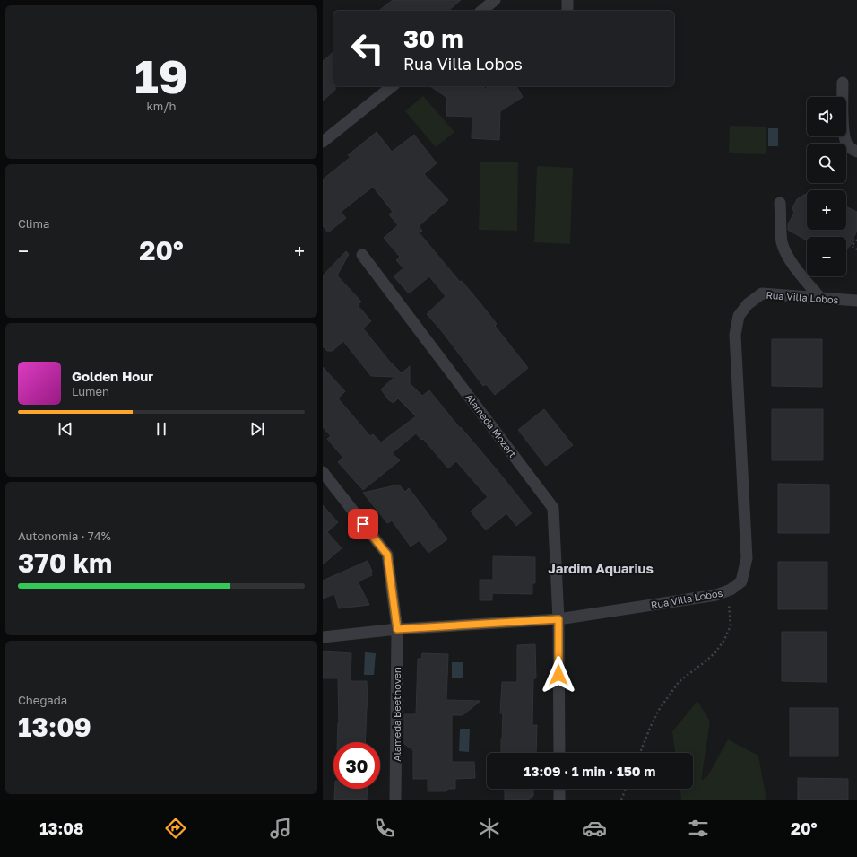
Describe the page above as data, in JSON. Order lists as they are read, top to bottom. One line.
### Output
{"streets":{"street":["Rua Villa Lobos","Alameda Mozart","Alameda Beethoven"]},"crossings":[["Rua Villa Lobos","Alameda Mozart"],["Rua Villa Lobos","Alameda Beethoven"]],"districts":["Jardim Aquarius"],"page":{"tile":[["19","km/h"],"Clima",["Autonomia · 74%","370 km"],["Chegada","13:09"]],"turn":["30 m","Rua Villa Lobos"],"map_buttons":["+","−"],"heat":["−","20°","+"],"song":["Golden Hour","Lumen"],"limit":"30","trip":"13:09 · 1 min · 150 m","tabs":["13:08","20°"]}}
